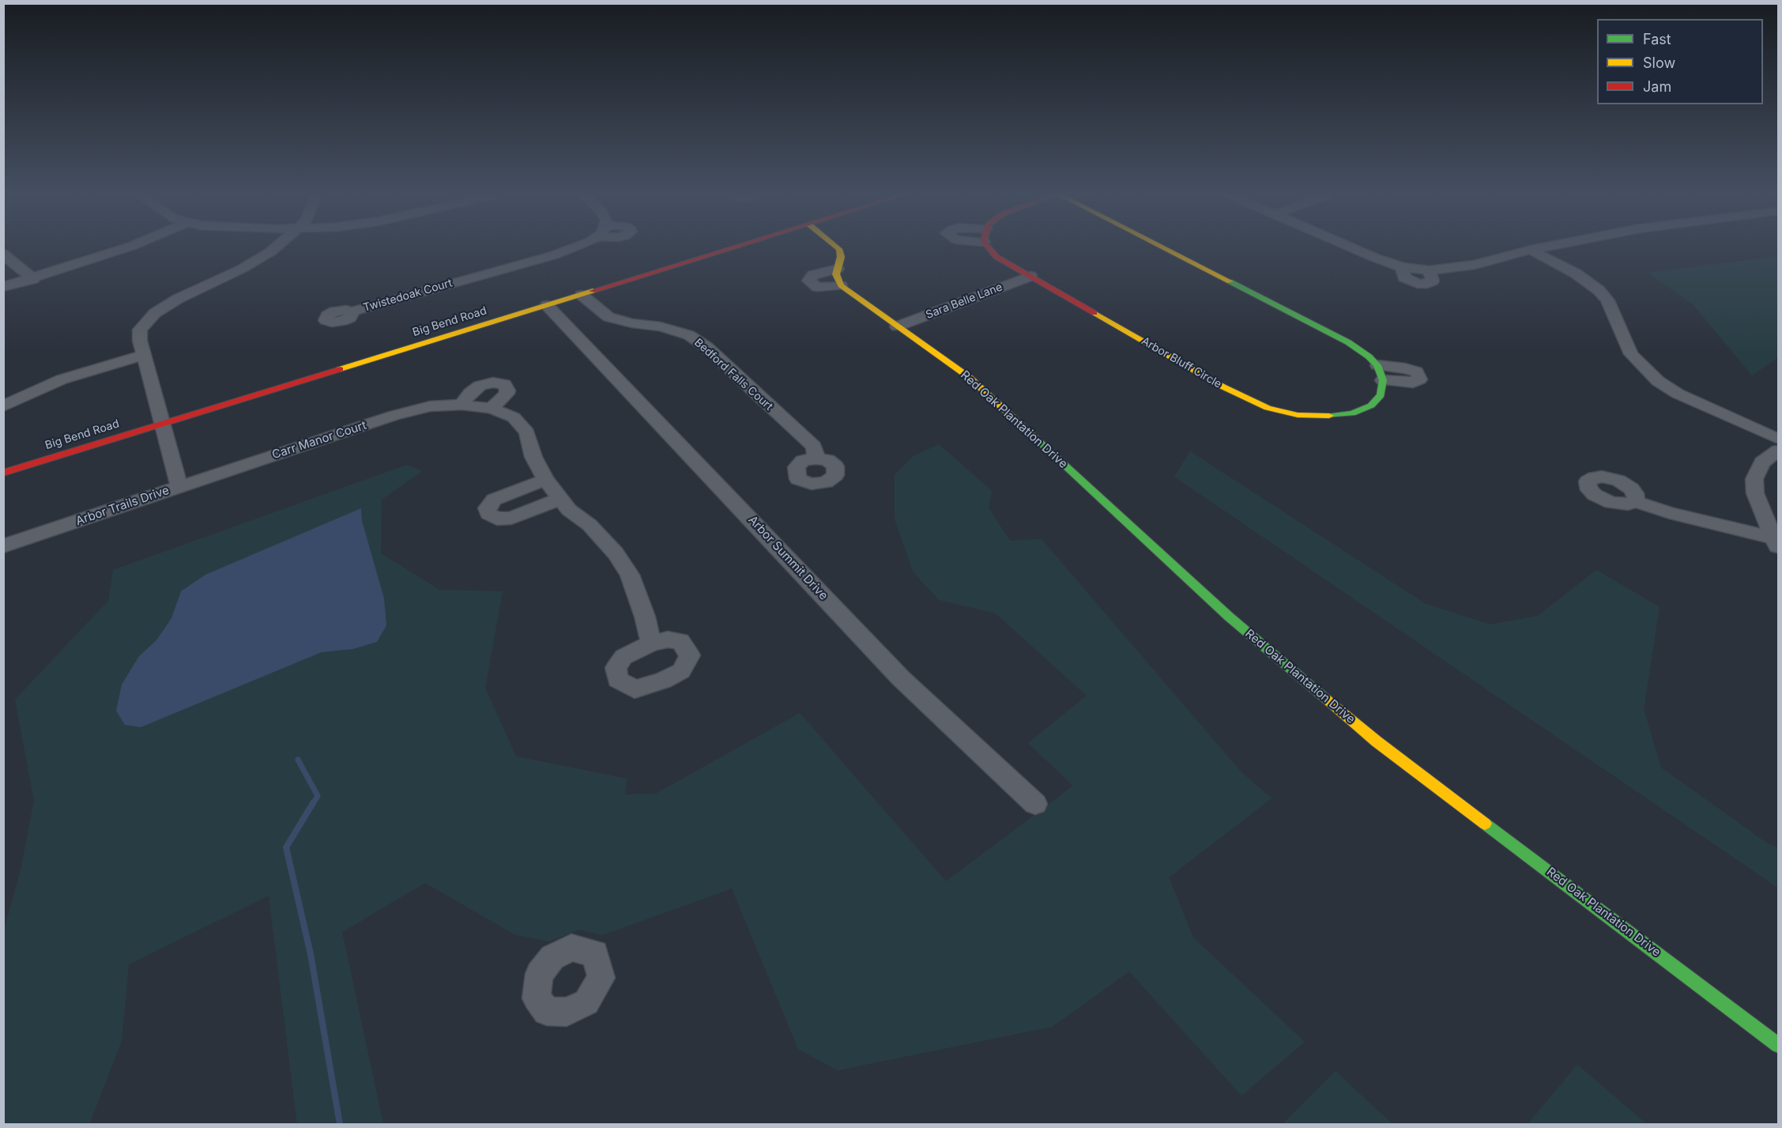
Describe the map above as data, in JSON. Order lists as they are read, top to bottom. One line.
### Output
{"streets":{"street":["Twistedoak Court","Sara Belle Lane","Big Bend Road","Arbor Bluff Circle","Bedford Falls Court","Red Oak Plantation Drive","Carr Manor Court","Arbor Trails Drive","Arbor Summit Drive"]},"crossings":[["Sara Belle Lane","Arbor Bluff Circle"],["Sara Belle Lane","Red Oak Plantation Drive"],["Big Bend Road","Bedford Falls Court"],["Big Bend Road","Arbor Trails Drive"],["Big Bend Road","Arbor Summit Drive"],["Carr Manor Court","Arbor Trails Drive"]],"legend":["Fast","Slow","Jam"]}
